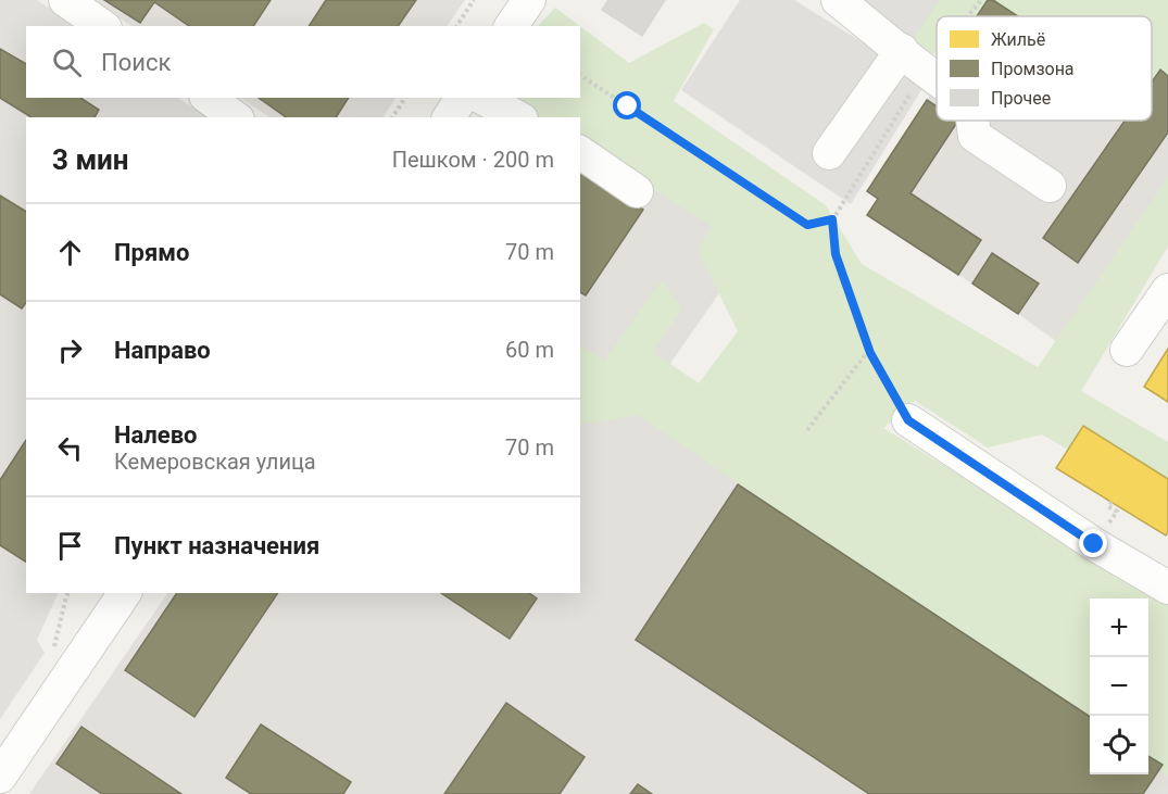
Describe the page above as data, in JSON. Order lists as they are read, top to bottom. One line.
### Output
{"legend":["Жильё","Промзона","Прочее"],"page":{"search":"Поиск","heading":["3 мин","Пешком · 200 m"],"list":[["Прямо","70 m"],["Направо","60 m"],["Налево","Кемеровская улица","70 m"],"Пункт назначения"],"map_buttons":["+","−"]}}
